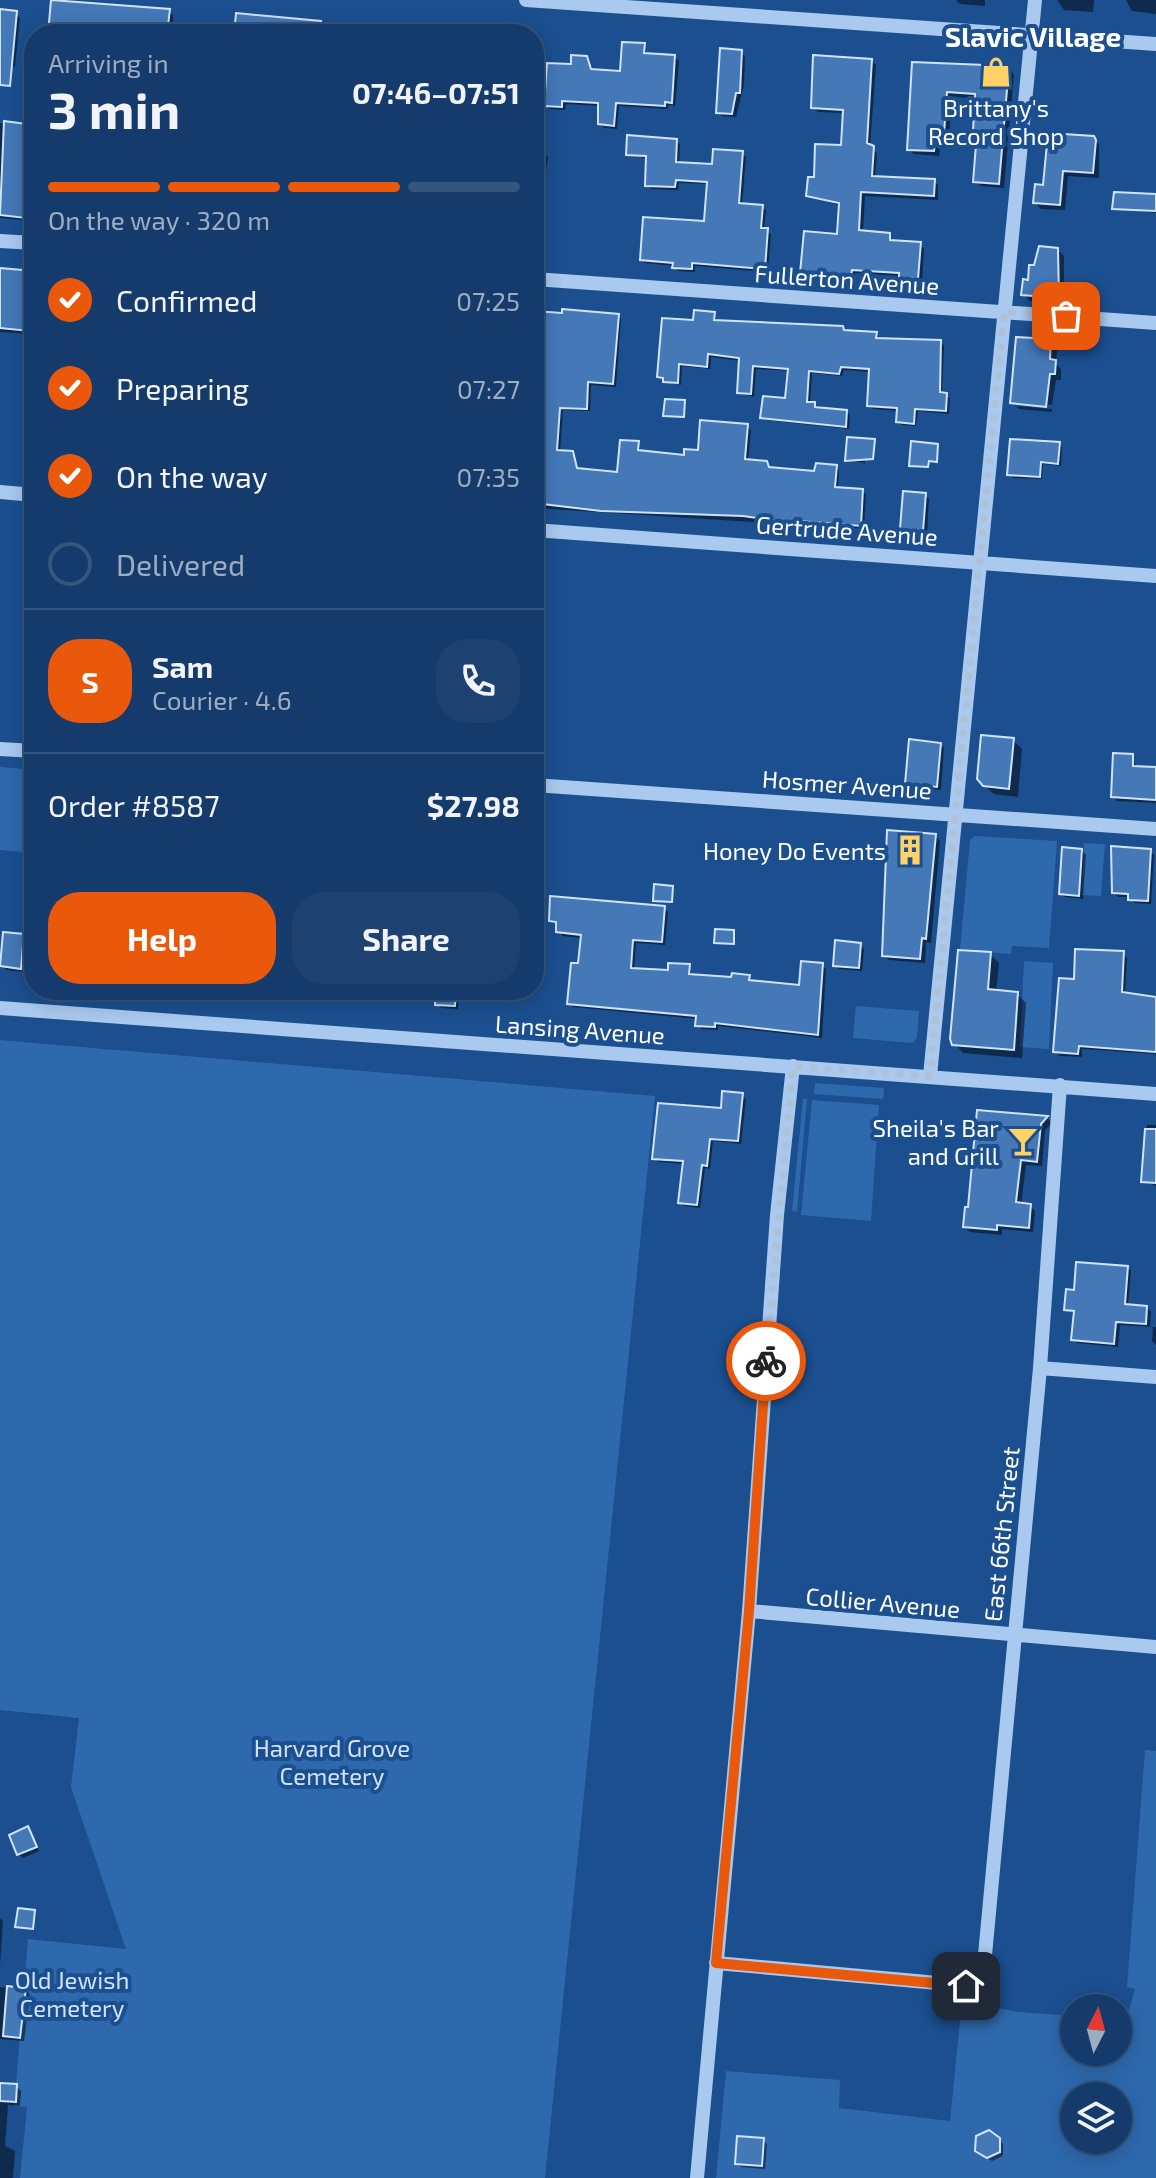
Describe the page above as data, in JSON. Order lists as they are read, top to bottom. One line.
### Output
{"streets":{"street":["Fullerton Avenue","Gertrude Avenue","Hosmer Avenue","Lansing Avenue","East 66th Street","Collier Avenue"]},"crossings":[["Lansing Avenue","East 66th Street"],["East 66th Street","Collier Avenue"]],"districts":["Slavic Village"],"parks":["Harvard Grove Cemetery","Old Jewish Cemetery"],"places":{"shop":["Brittany's Record Shop"],"building":["Honey Do Events"],"bar":["Sheila's Bar and Grill"]},"north":"top","page":{"heading":["3 min","Arriving in","07:46–07:51"],"panel":["Sam","Courier · 4.6","Order #8587","$27.98"],"bar":"On the way · 320 m","list":[["Confirmed","07:25"],["Preparing","07:27"],["On the way","07:35"],"Delivered"],"round":"S","buttons":["Help","Share"]}}
